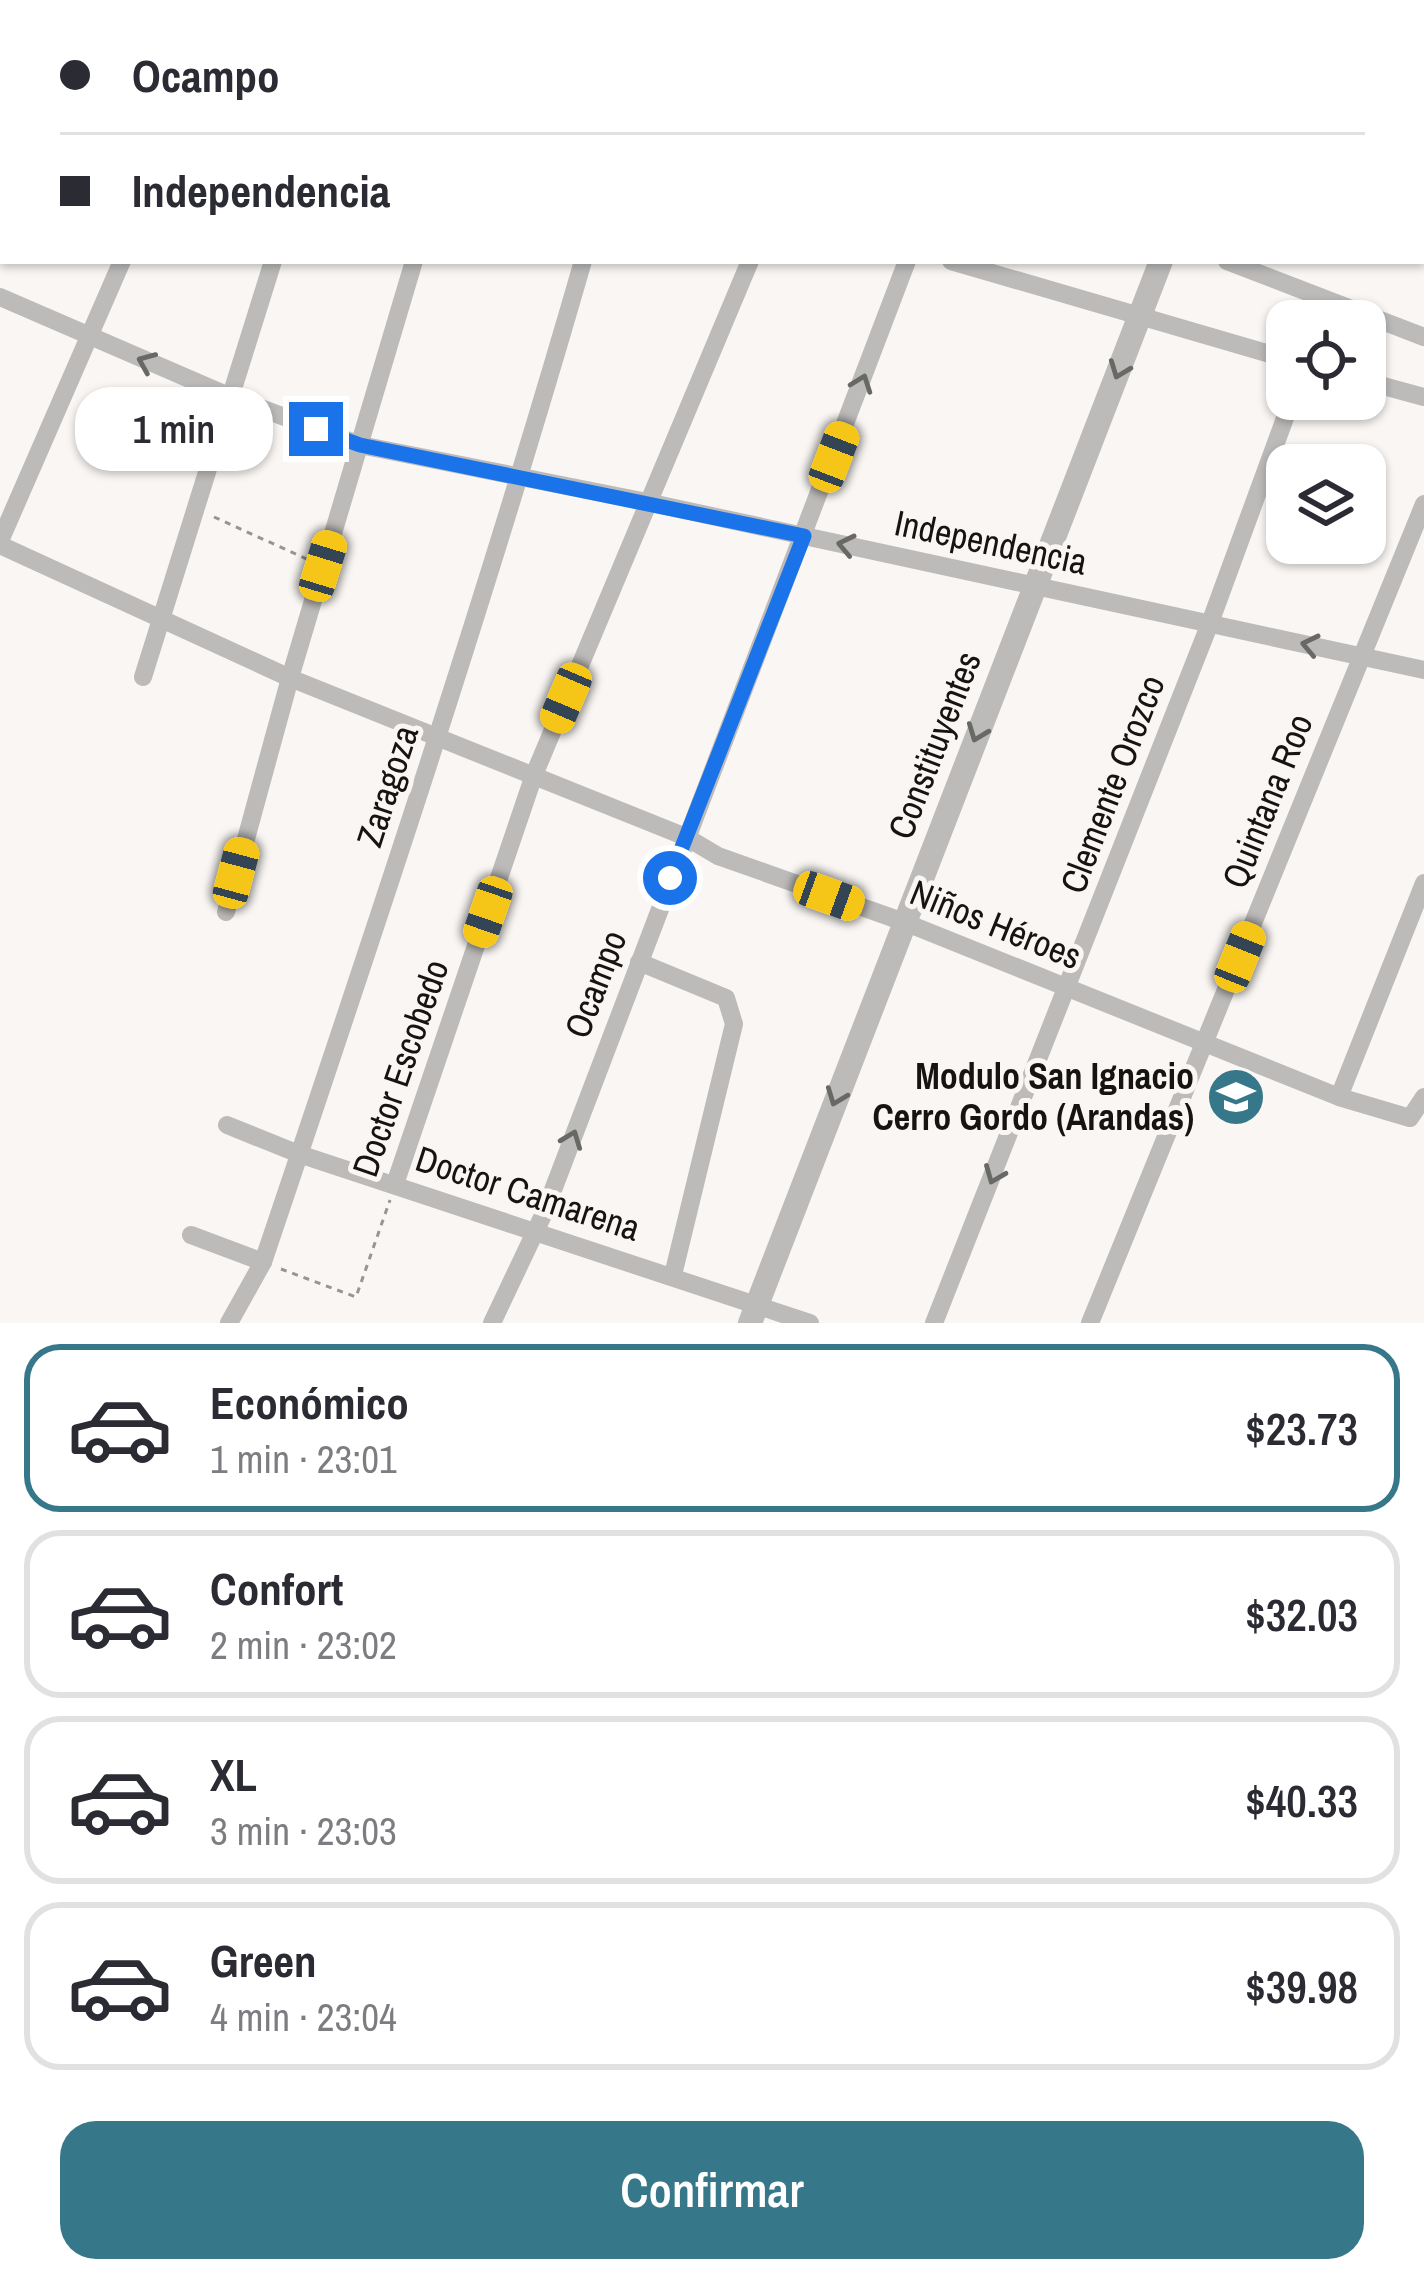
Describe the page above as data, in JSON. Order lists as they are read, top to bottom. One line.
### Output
{"streets":{"street":["Independencia","Constituyentes","Clemente Orozco","Zaragoza","Quintana Roo","Niños Héroes","Ocampo","Doctor Escobedo","Doctor Camarena"]},"crossings":[["Independencia","Constituyentes"],["Independencia","Clemente Orozco"],["Independencia","Zaragoza"],["Independencia","Quintana Roo"],["Independencia","Ocampo"],["Independencia","Doctor Escobedo"],["Constituyentes","Niños Héroes"],["Constituyentes","Doctor Camarena"],["Clemente Orozco","Niños Héroes"],["Zaragoza","Niños Héroes"],["Zaragoza","Doctor Escobedo"],["Zaragoza","Doctor Camarena"],["Quintana Roo","Niños Héroes"],["Niños Héroes","Ocampo"],["Niños Héroes","Doctor Escobedo"],["Ocampo","Doctor Camarena"],["Doctor Escobedo","Doctor Camarena"]],"one_way":["Independencia","Constituyentes","Clemente Orozco","Ocampo"],"places":{"school or university":["Modulo San Ignacio Cerro Gordo (Arandas)"]},"page":{"banner":["Ocampo","Independencia"],"bubble":"1 min","list":[{"name":"Económico","note":"1 min · 23:01","value":"$23.73"},{"name":"Confort","note":"2 min · 23:02","value":"$32.03"},{"name":"XL","note":"3 min · 23:03","value":"$40.33"},{"name":"Green","note":"4 min · 23:04","value":"$39.98"}],"buttons":"Confirmar"}}
